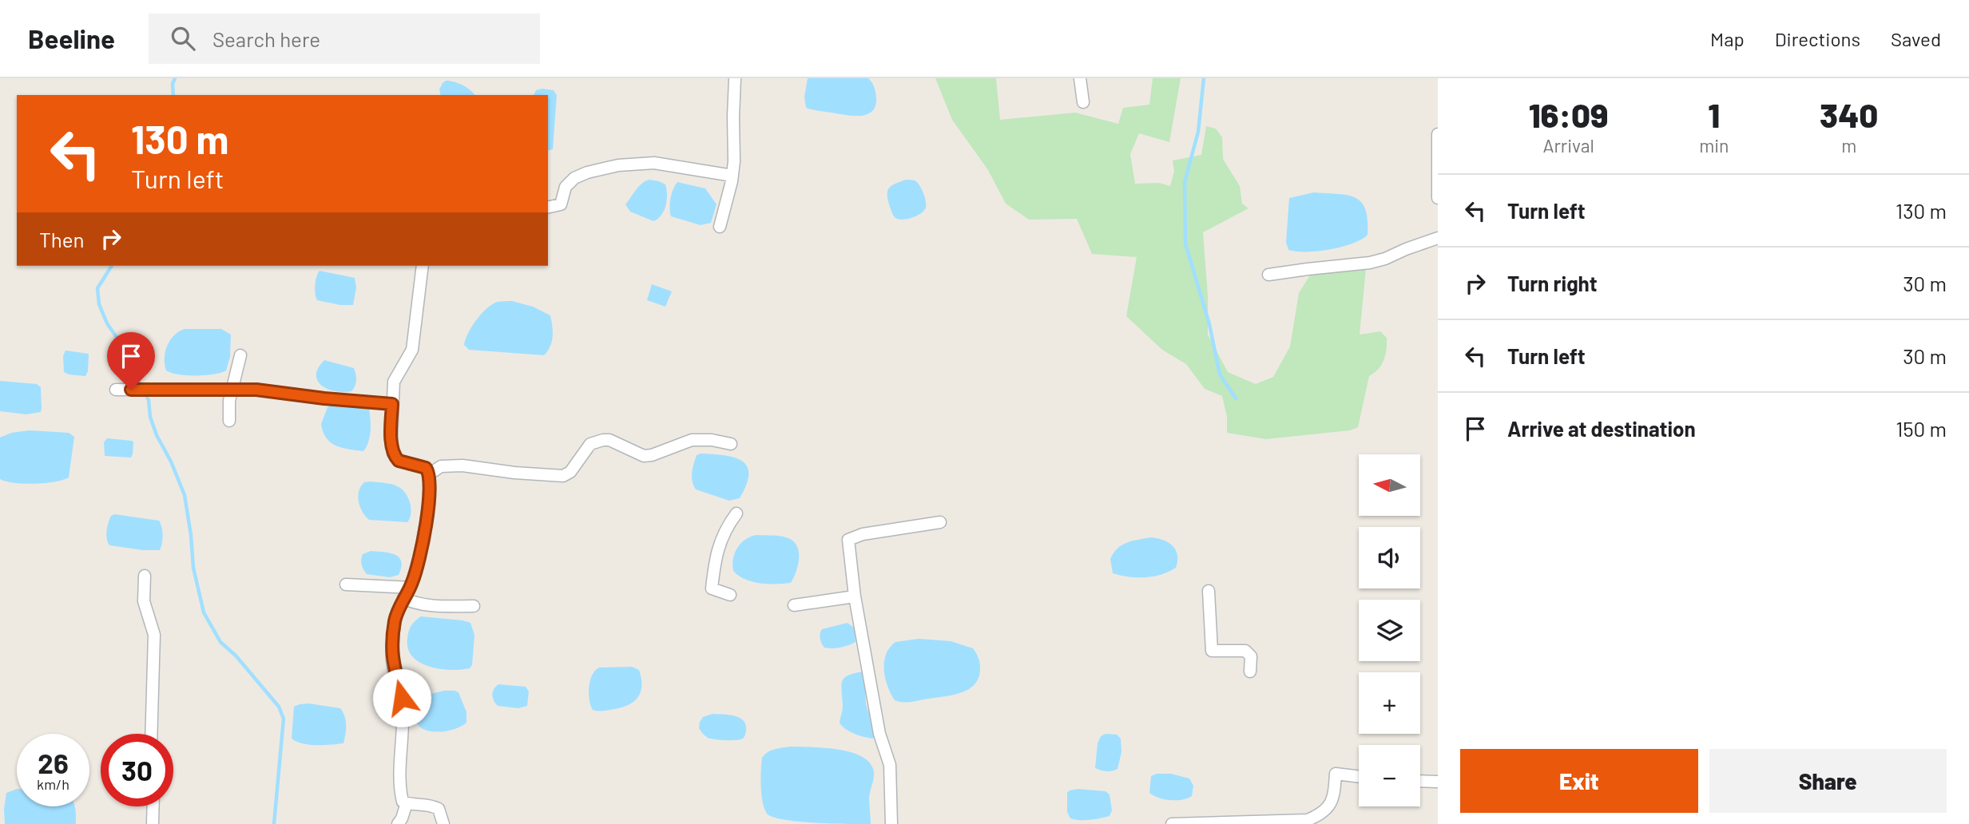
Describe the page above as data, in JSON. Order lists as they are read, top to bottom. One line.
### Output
{"north":"left","page":{"header":"Beeline","search":"Search here","nav":["Map","Directions","Saved"],"eta":["16:09","Arrival","1","min","340","m"],"turn":["130 m","Turn left"],"list":[{"name":"Turn left","value":"130 m"},{"name":"Turn right","value":"30 m"},{"name":"Turn left","value":"30 m"},{"name":"Arrive at destination","value":"150 m"}],"then":"Then","map_buttons":["+","−"],"speed":"26 km/h","limit":"30","buttons":["Exit","Share"]}}
